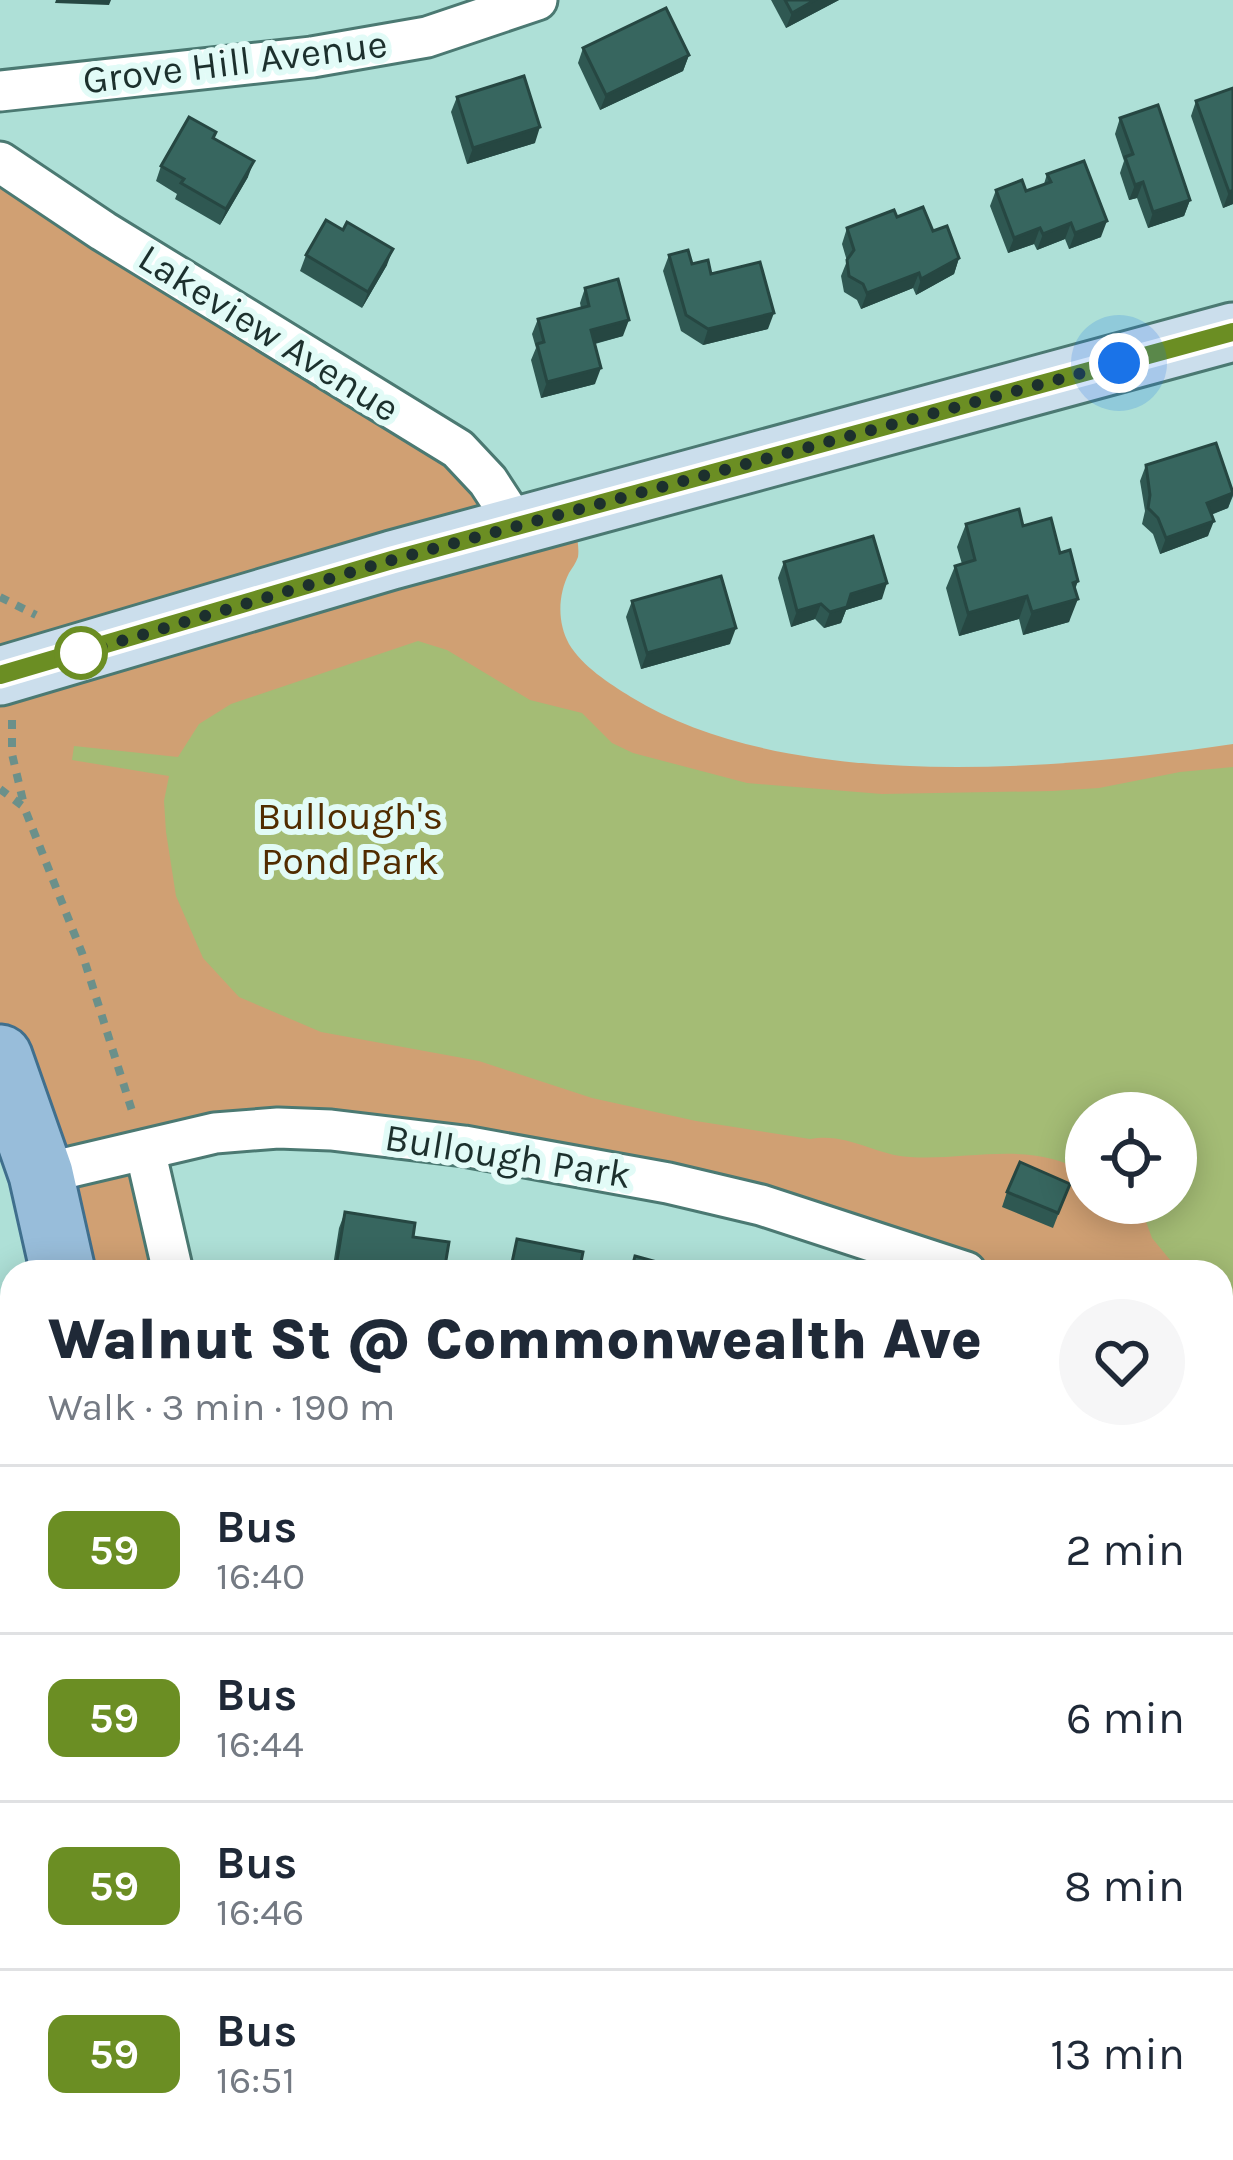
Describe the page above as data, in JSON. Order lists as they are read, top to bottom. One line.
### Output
{"streets":{"street":["Grove Hill Avenue","Lakeview Avenue","Bullough Park"]},"parks":["Bullough's Pond Park"],"lines":["bus line 59"],"page":{"heading":["Walnut St @ Commonwealth Ave","Walk · 3 min · 190 m"],"list":[{"mark":"59","name":"Bus","note":"16:40","value":"2 min"},{"mark":"59","name":"Bus","note":"16:44","value":"6 min"},{"mark":"59","name":"Bus","note":"16:46","value":"8 min"},{"mark":"59","name":"Bus","note":"16:51","value":"13 min"}]}}
